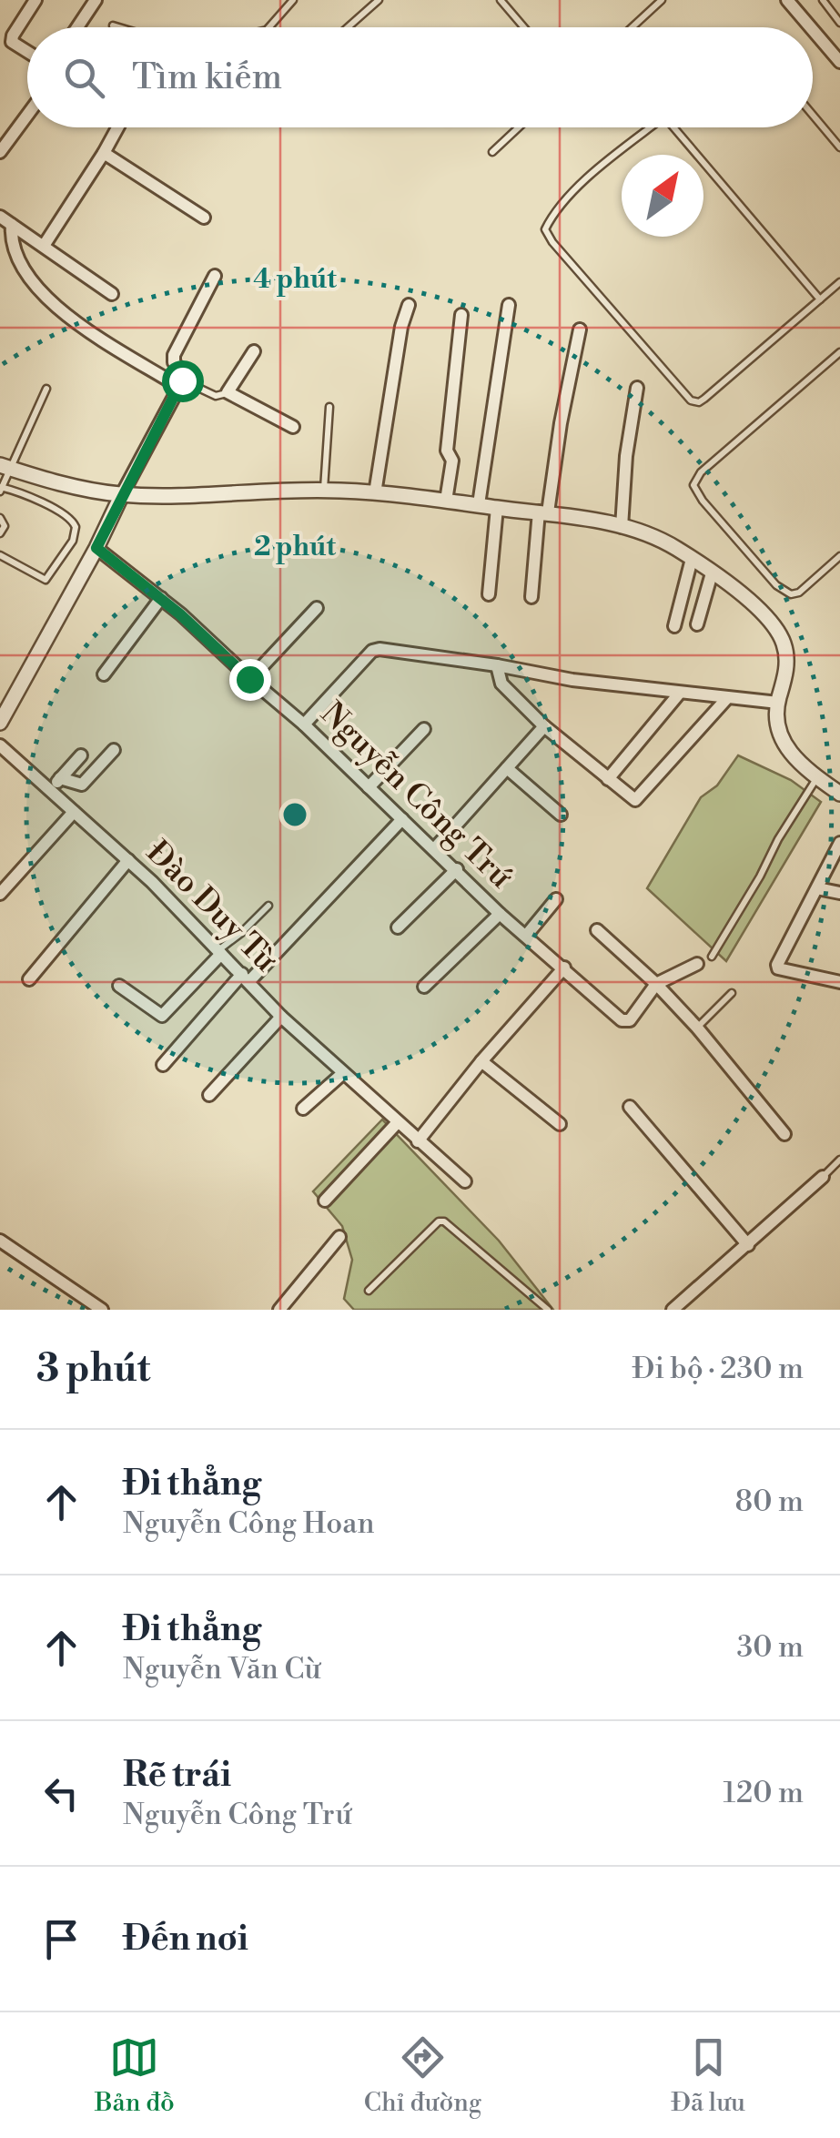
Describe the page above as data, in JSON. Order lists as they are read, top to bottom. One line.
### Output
{"streets":{"street":["Nguyễn Công Trứ","Đào Duy Từ"]},"north":"top right","page":{"search":"Tìm kiếm","heading":["3 phút","Đi bộ · 230 m"],"list":[["Đi thẳng","Nguyễn Công Hoan","80 m"],["Đi thẳng","Nguyễn Văn Cừ","30 m"],["Rẽ trái","Nguyễn Công Trứ","120 m"],"Đến nơi"],"nav":["Bản đồ","Chỉ đường","Đã lưu"]},"rings":["4 phút","2 phút"]}
